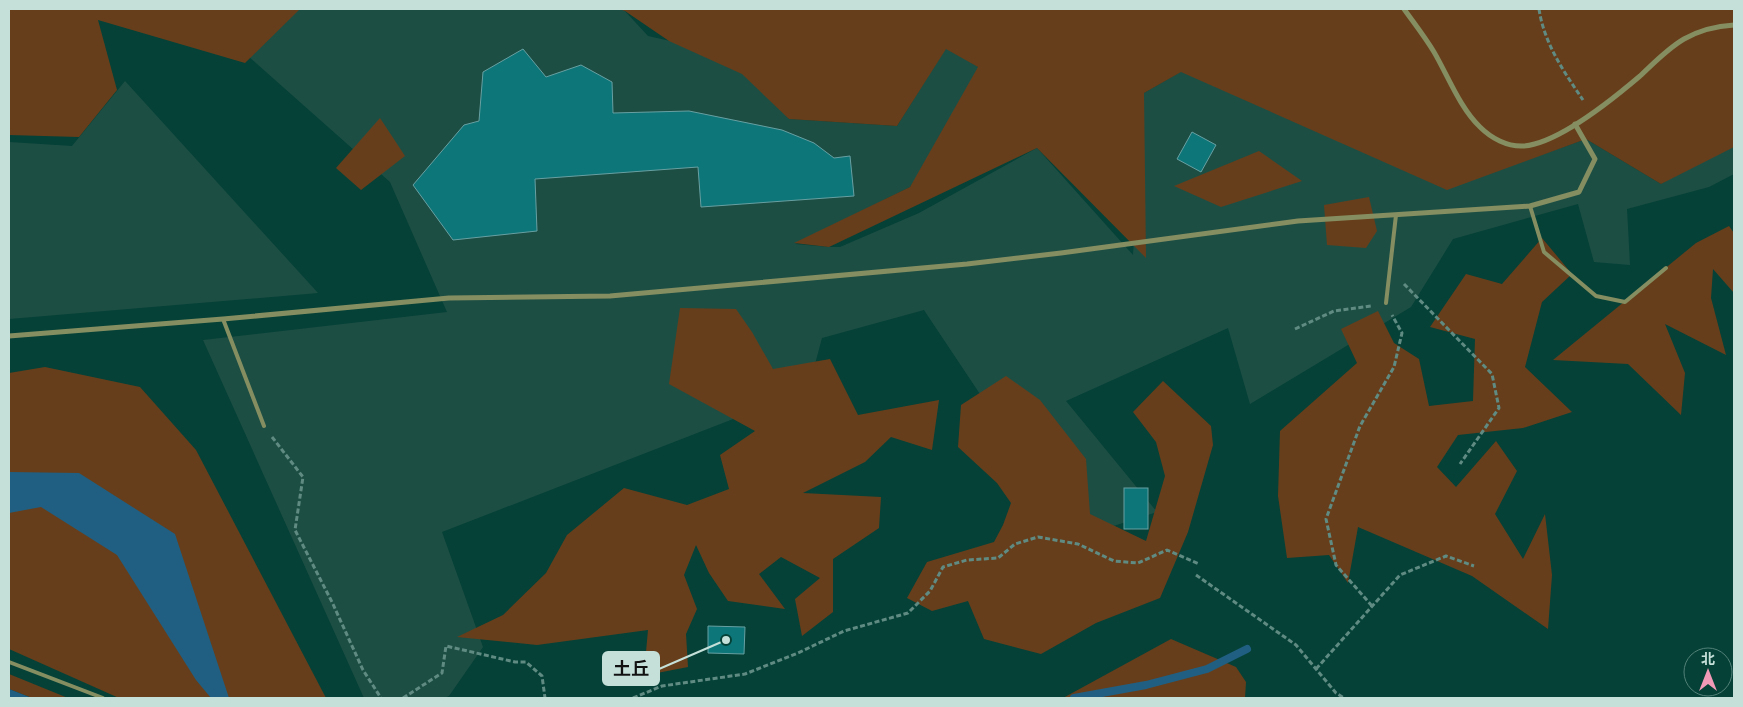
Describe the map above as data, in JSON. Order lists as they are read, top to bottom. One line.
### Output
{"places":["土丘"],"north":"top"}
